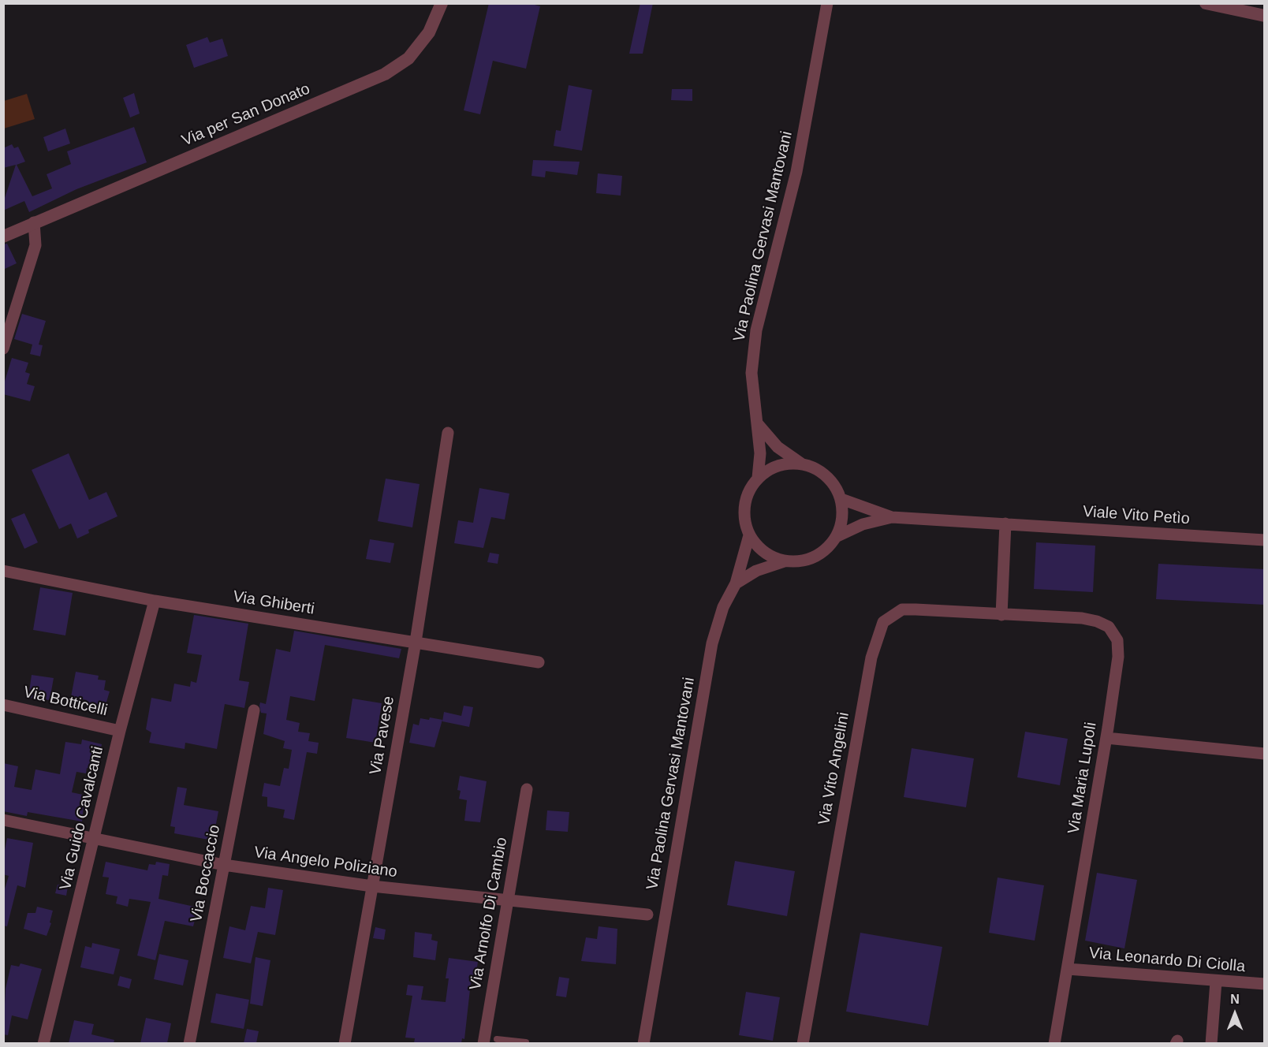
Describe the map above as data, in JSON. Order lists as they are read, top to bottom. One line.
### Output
{"streets":{"street":["Via per San Donato","Via Paolina Gervasi Mantovani","Viale Vito Petìo","Via Ghiberti","Via Botticelli","Via Pavese","Via Vito Angelini","Via Maria Lupoli","Via Guido Cavalcanti","Via Angelo Poliziano","Via Boccaccio","Via Arnolfo Di Cambio","Via Leonardo Di Ciolla"]},"crossings":[["Via Ghiberti","Via Pavese"],["Via Ghiberti","Via Guido Cavalcanti"],["Via Botticelli","Via Guido Cavalcanti"],["Via Pavese","Via Angelo Poliziano"],["Via Vito Angelini","Via Maria Lupoli"],["Via Maria Lupoli","Via Leonardo Di Ciolla"],["Via Guido Cavalcanti","Via Angelo Poliziano"],["Via Angelo Poliziano","Via Boccaccio"],["Via Angelo Poliziano","Via Arnolfo Di Cambio"]],"north":"top"}
